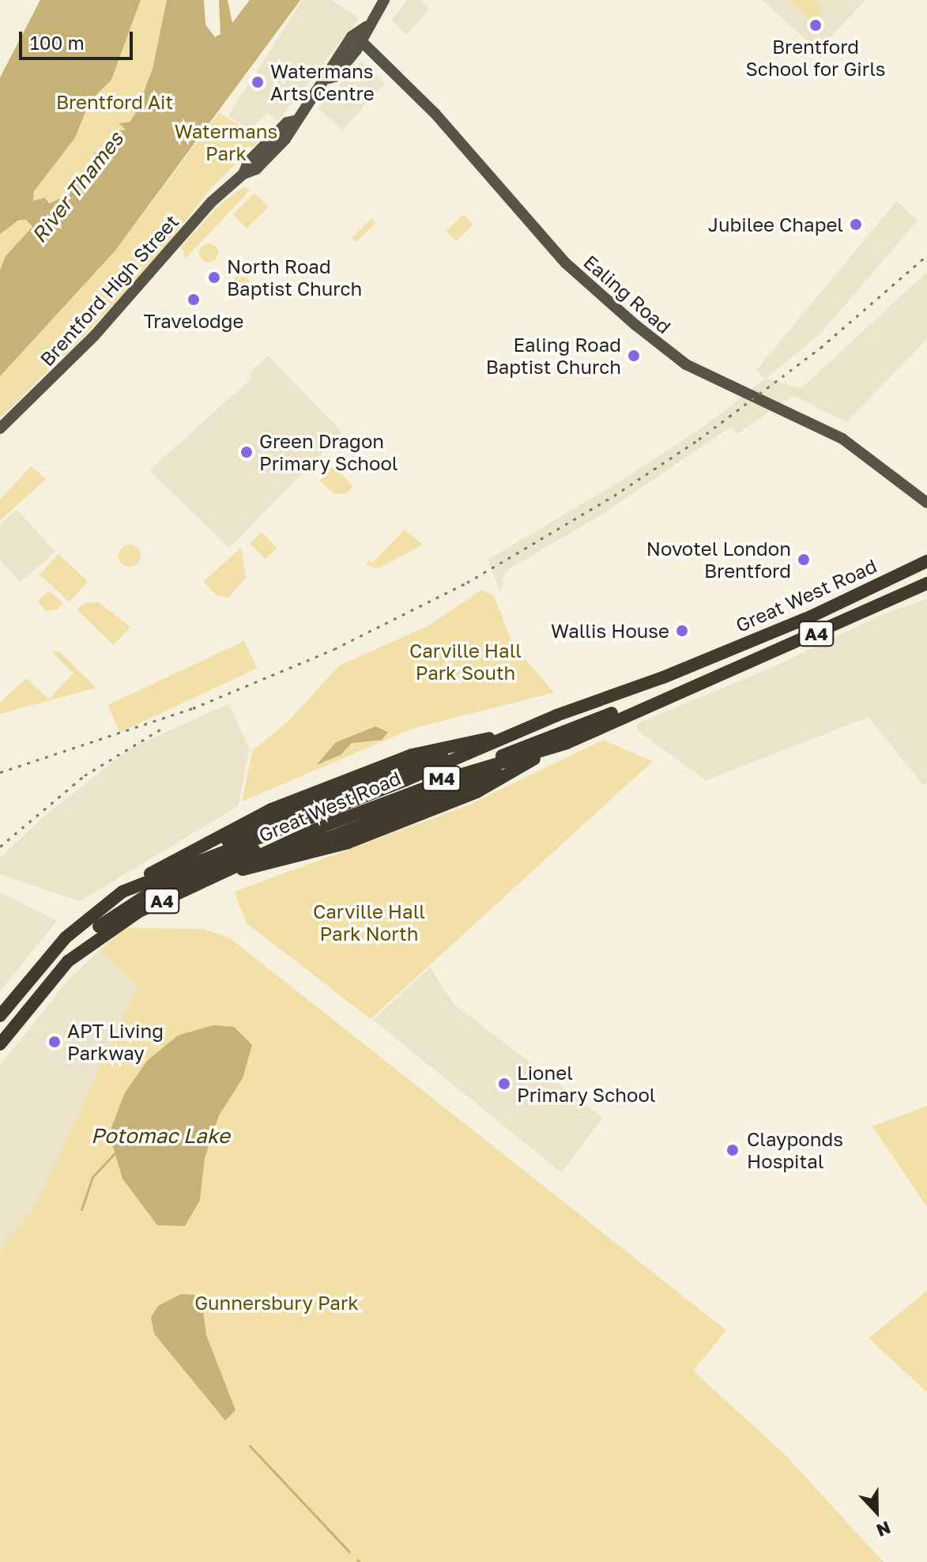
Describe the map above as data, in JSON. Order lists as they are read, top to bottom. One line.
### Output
{"streets":{"highway":["Great West Road","A4","M4"],"main road":["Brentford High Street","Ealing Road"]},"crossings":[["Brentford High Street","Ealing Road"],["Great West Road","M4"]],"water":["River Thames","Potomac Lake"],"parks":["Brentford Ait","Watermans Park","Carville Hall Park South","Carville Hall Park North","Gunnersbury Park"],"places":["Brentford School for Girls","Watermans Arts Centre","Jubilee Chapel","North Road Baptist Church","Travelodge","Ealing Road Baptist Church","Green Dragon Primary School","Novotel London Brentford","Wallis House","APT Living Parkway","Lionel Primary School","Clayponds Hospital"],"scale_bar":"100 m","north":"bottom"}
